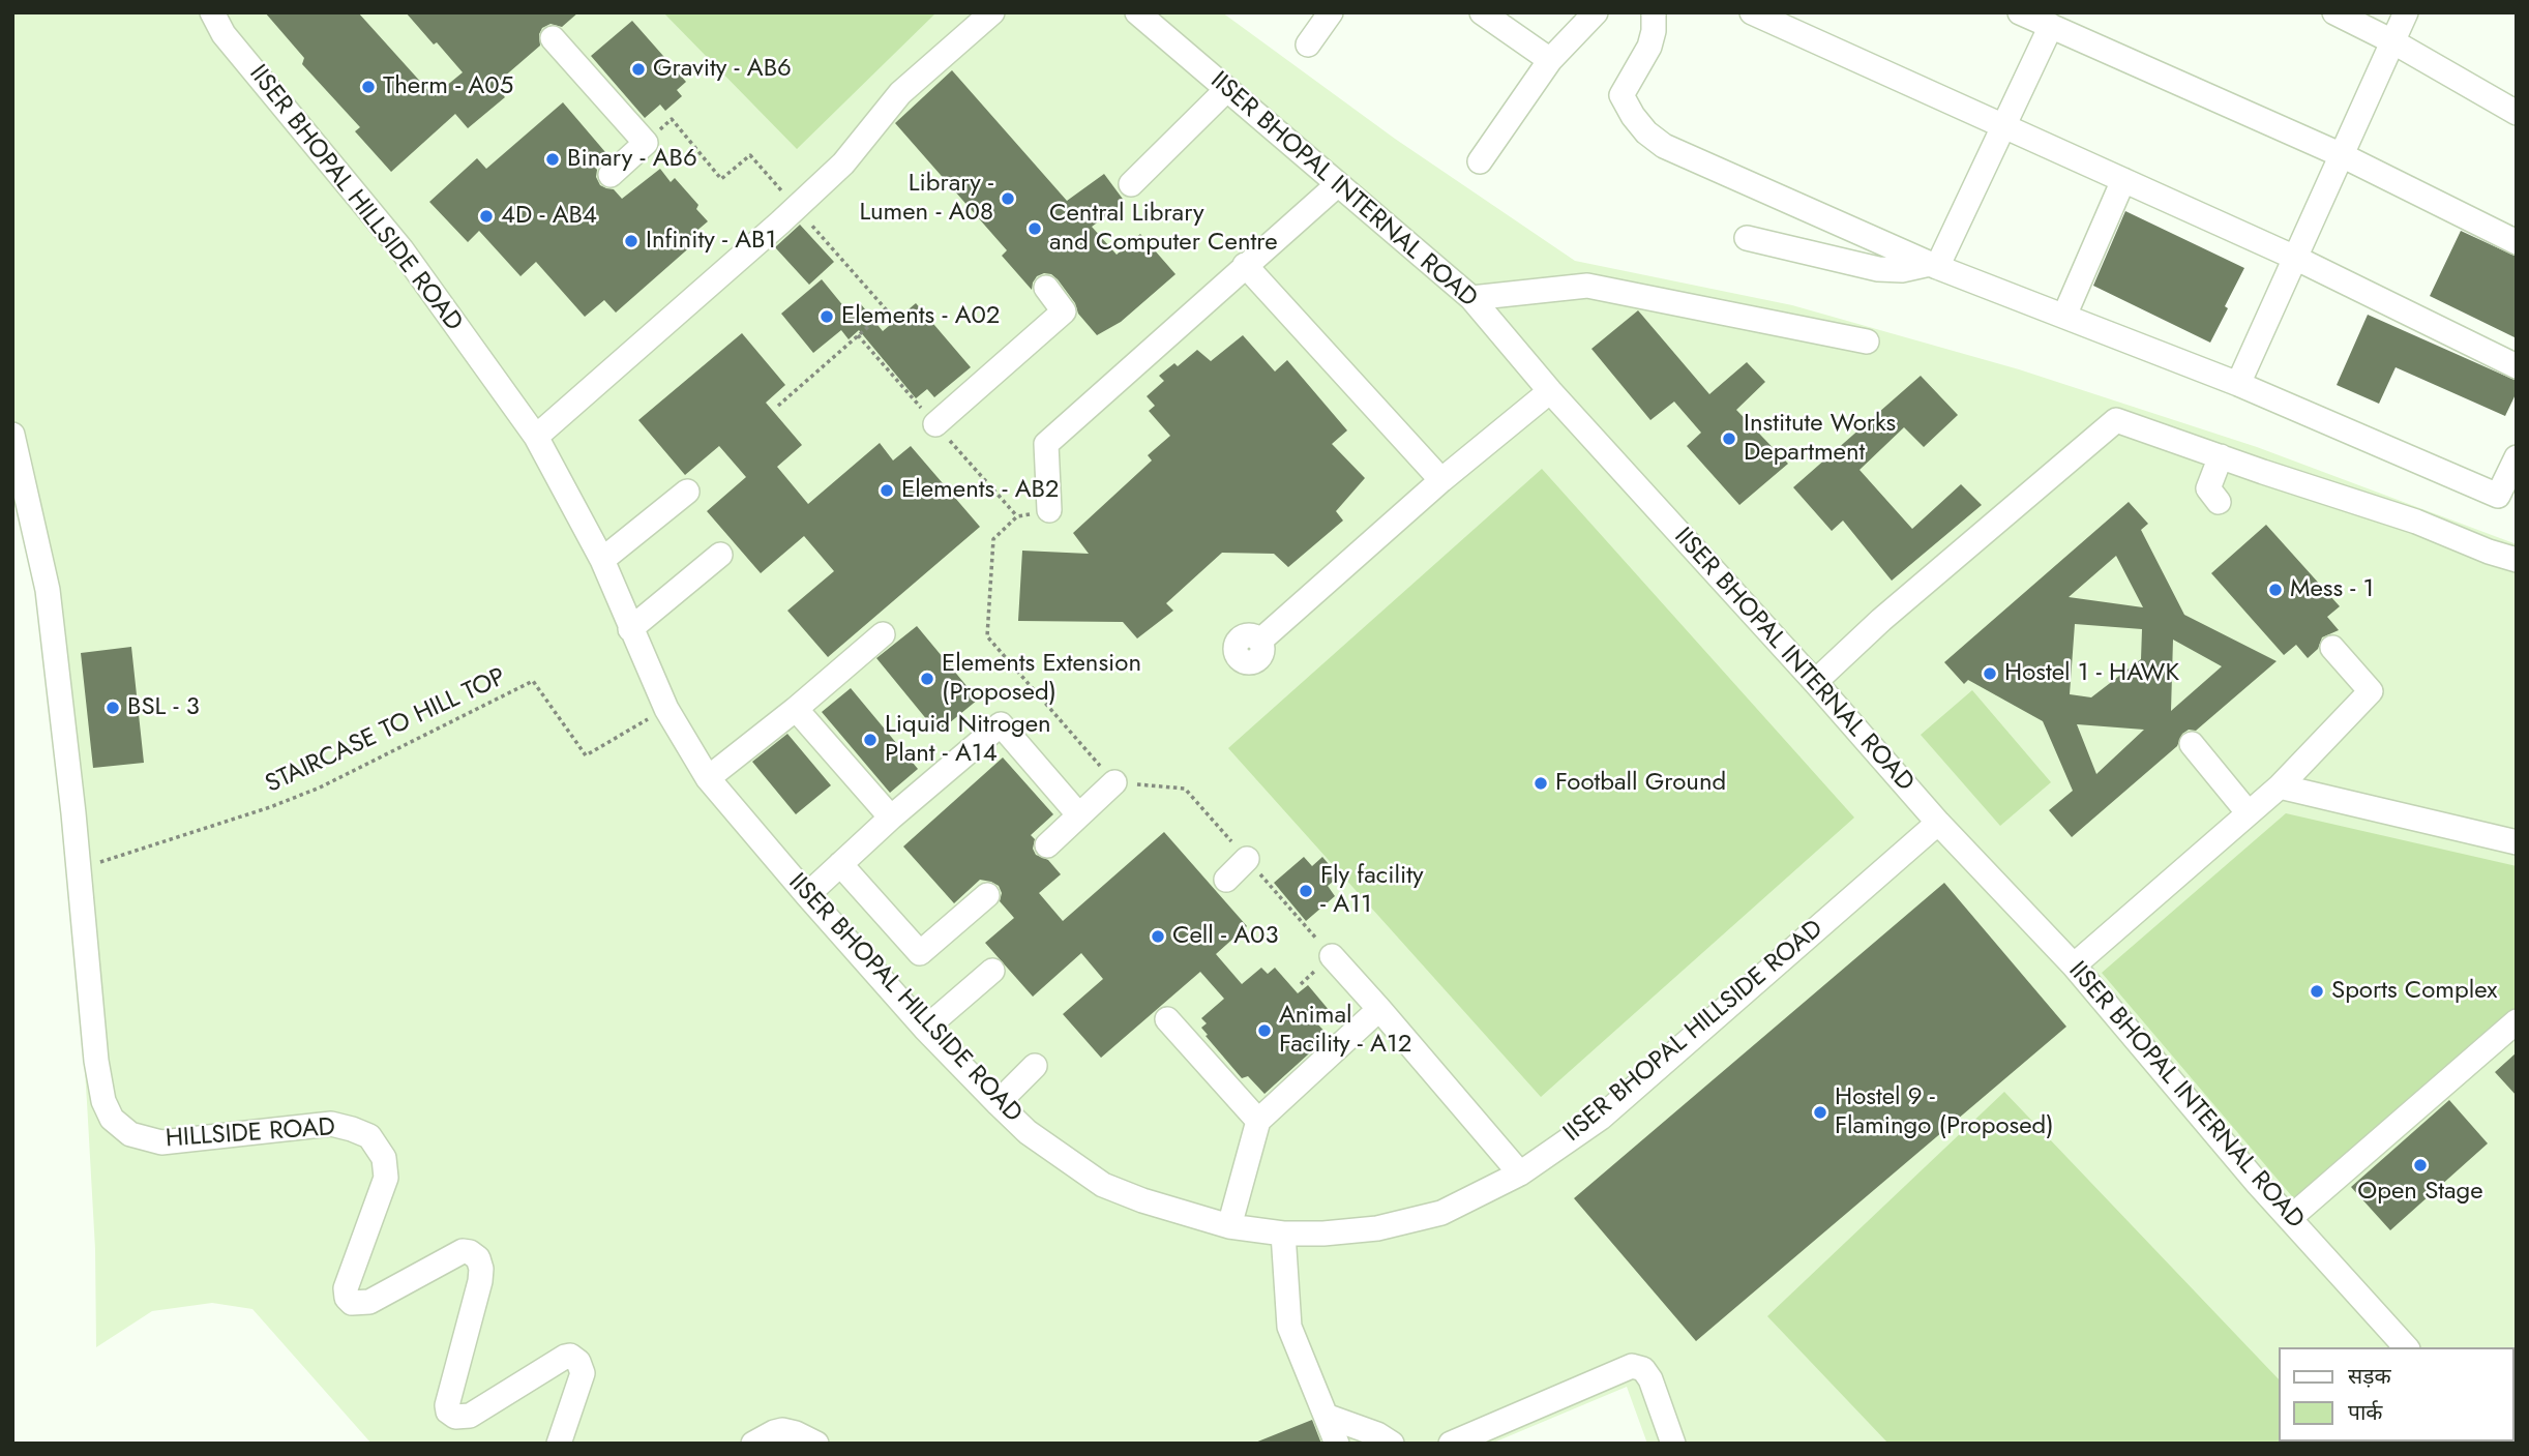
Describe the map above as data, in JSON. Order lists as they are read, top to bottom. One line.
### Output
{"streets":{"street":["IISER BHOPAL INTERNAL ROAD","IISER BHOPAL HILLSIDE ROAD","HILLSIDE ROAD"],"path":["STAIRCASE TO HILL TOP"]},"crossings":[["IISER BHOPAL INTERNAL ROAD","IISER BHOPAL HILLSIDE ROAD"],["IISER BHOPAL HILLSIDE ROAD","STAIRCASE TO HILL TOP"],["STAIRCASE TO HILL TOP","HILLSIDE ROAD"]],"places":["Gravity - AB6","Therm - A05","Binary - AB6","Library - Lumen - A08","4D - AB4","Central Library and Computer Centre","Infinity - AB1","Elements - A02","Institute Works Department","Elements - AB2","Mess - 1","Hostel 1 - HAWK","Elements Extension (Proposed)","BSL - 3","Liquid Nitrogen Plant - A14","Football Ground","Fly facility - A11","Cell - A03","Sports Complex","Animal Facility - A12","Hostel 9 - Flamingo (Proposed)","Open Stage"],"legend":["सड़क","पार्क"]}
